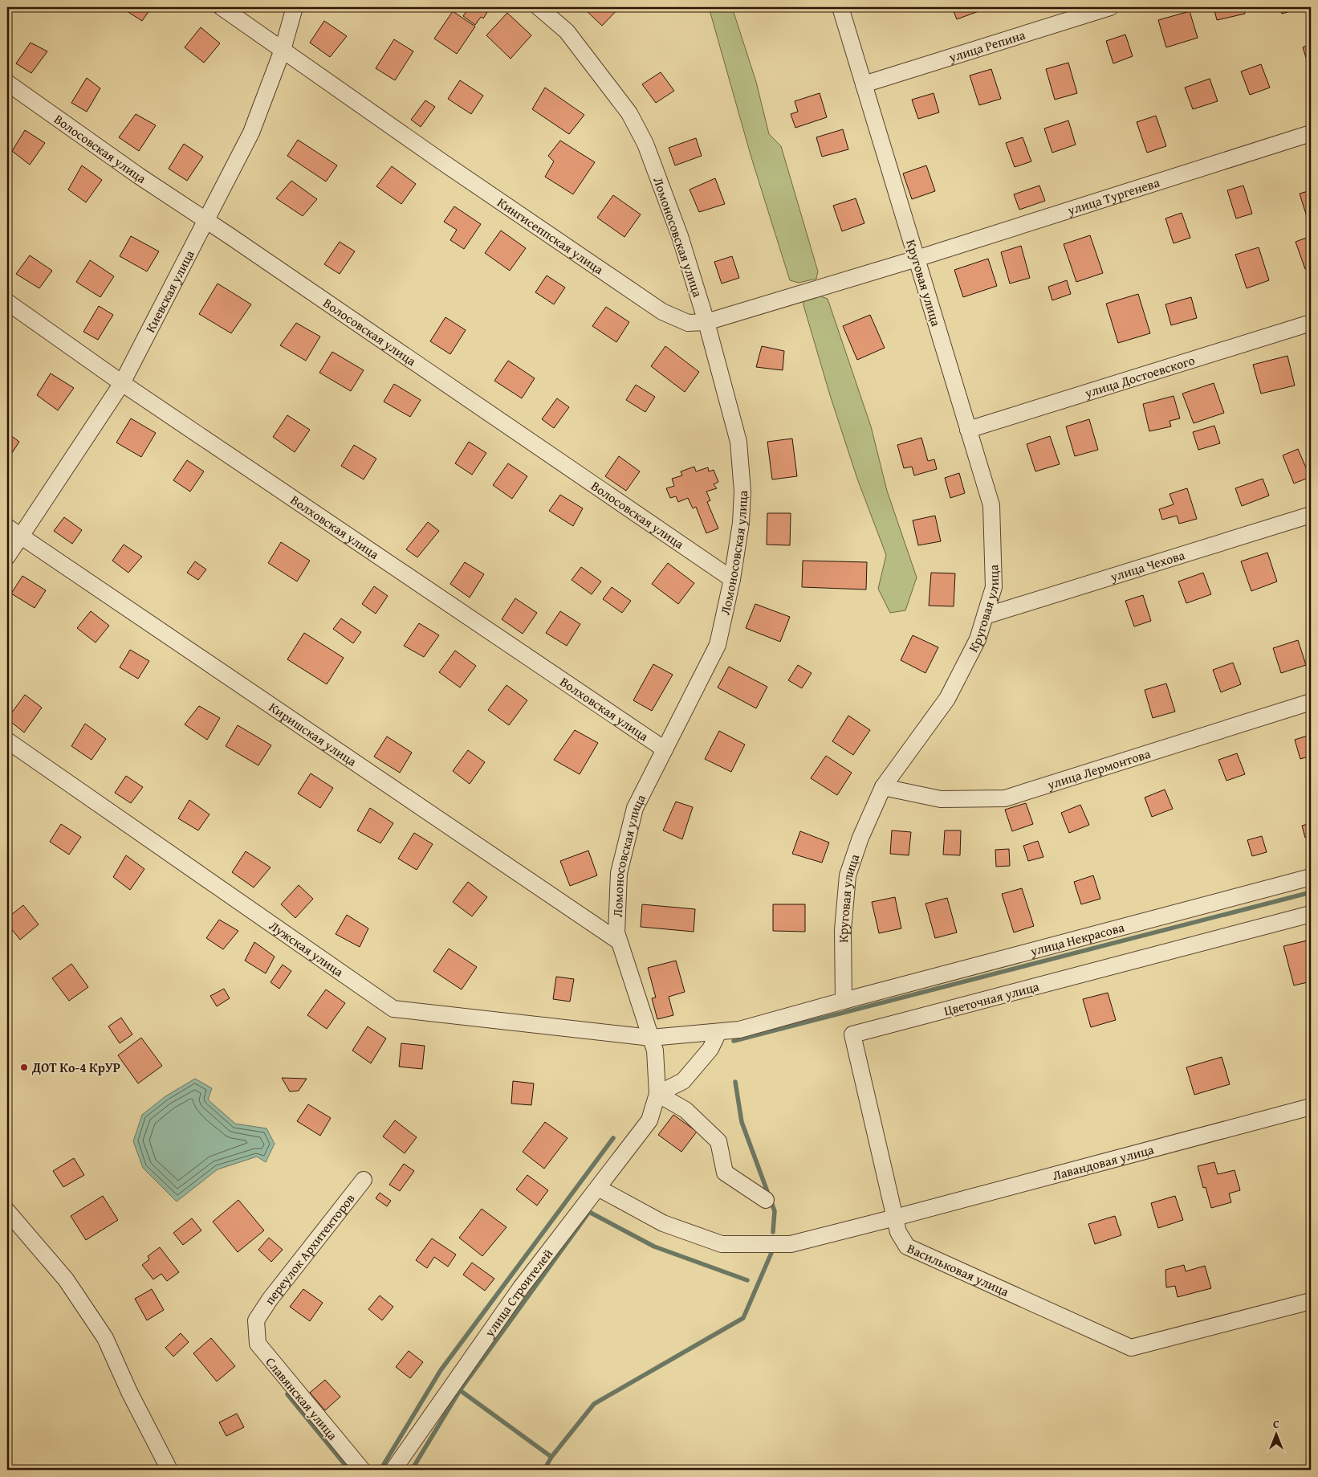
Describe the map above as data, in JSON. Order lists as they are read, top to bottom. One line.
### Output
{"streets":{"street":["улица Репина","Волосовская улица","улица Тургенева","Кингисеппская улица","Ломоносовская улица","Круговая улица","Киевская улица","улица Достоевского","Волховская улица","улица Чехова","Киришская улица","улица Лермонтова","улица Некрасова","Лужская улица","Цветочная улица","Лавандовая улица","переулок Архитекторов","Васильковая улица","улица Строителей","Славянская улица"]},"crossings":[["улица Репина","Круговая улица"],["Волосовская улица","Ломоносовская улица"],["Волосовская улица","Киевская улица"],["улица Тургенева","Кингисеппская улица"],["улица Тургенева","Круговая улица"],["Кингисеппская улица","Ломоносовская улица"],["Кингисеппская улица","Круговая улица"],["Кингисеппская улица","Киевская улица"],["Ломоносовская улица","Волховская улица"],["Ломоносовская улица","Киришская улица"],["Ломоносовская улица","Лужская улица"],["Ломоносовская улица","улица Строителей"],["Круговая улица","улица Достоевского"],["Круговая улица","улица Чехова"],["Круговая улица","улица Лермонтова"],["Круговая улица","улица Некрасова"],["Киевская улица","Волховская улица"],["Киевская улица","Киришская улица"],["Цветочная улица","Лавандовая улица"],["Цветочная улица","Васильковая улица"],["Лавандовая улица","Васильковая улица"],["переулок Архитекторов","Славянская улица"]],"places":["ДОТ Ко-4 КрУР"],"north":"top"}
